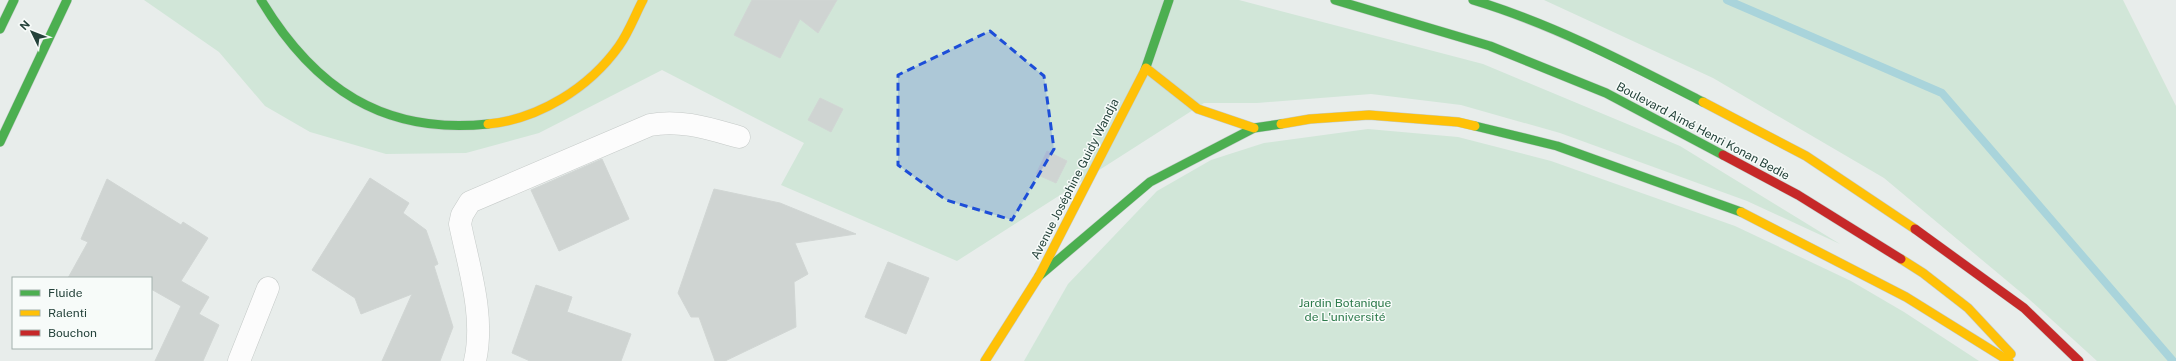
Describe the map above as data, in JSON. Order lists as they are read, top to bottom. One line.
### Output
{"streets":{"main road":["Boulevard Aimé Henri Konan Bedie","Avenue Joséphine Guidy Wandja"]},"parks":["Jardin Botanique de L'université"],"legend":["Fluide","Ralenti","Bouchon"],"north":"top left"}
